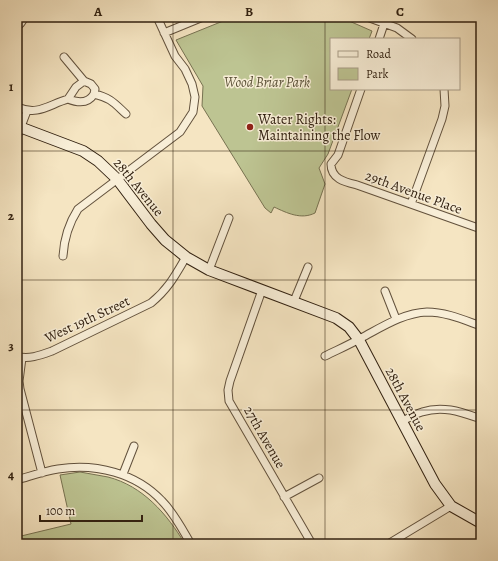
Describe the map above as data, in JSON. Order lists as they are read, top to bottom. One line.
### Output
{"streets":{"street":["28th Avenue","29th Avenue Place","West 19th Street","27th Avenue"]},"crossings":[["28th Avenue","West 19th Street"],["28th Avenue","27th Avenue"]],"parks":["Wood Briar Park"],"places":["Water Rights: Maintaining the Flow"],"legend":["Road","Park"],"scale_bar":"100 m","grid":{"columns":["A","B","C"],"rows":["1","2","3","4"]}}
